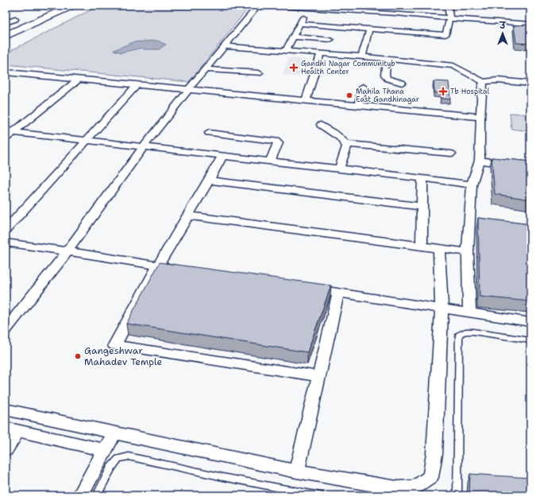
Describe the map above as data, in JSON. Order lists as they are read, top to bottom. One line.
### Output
{"places":{"health":["Gandhi Nagar Communityb Health Center","Tb Hospital"],"other":["Mahila Thana East Gandhinagar","Gangeshwar Mahadev Temple"]},"north":"top"}
